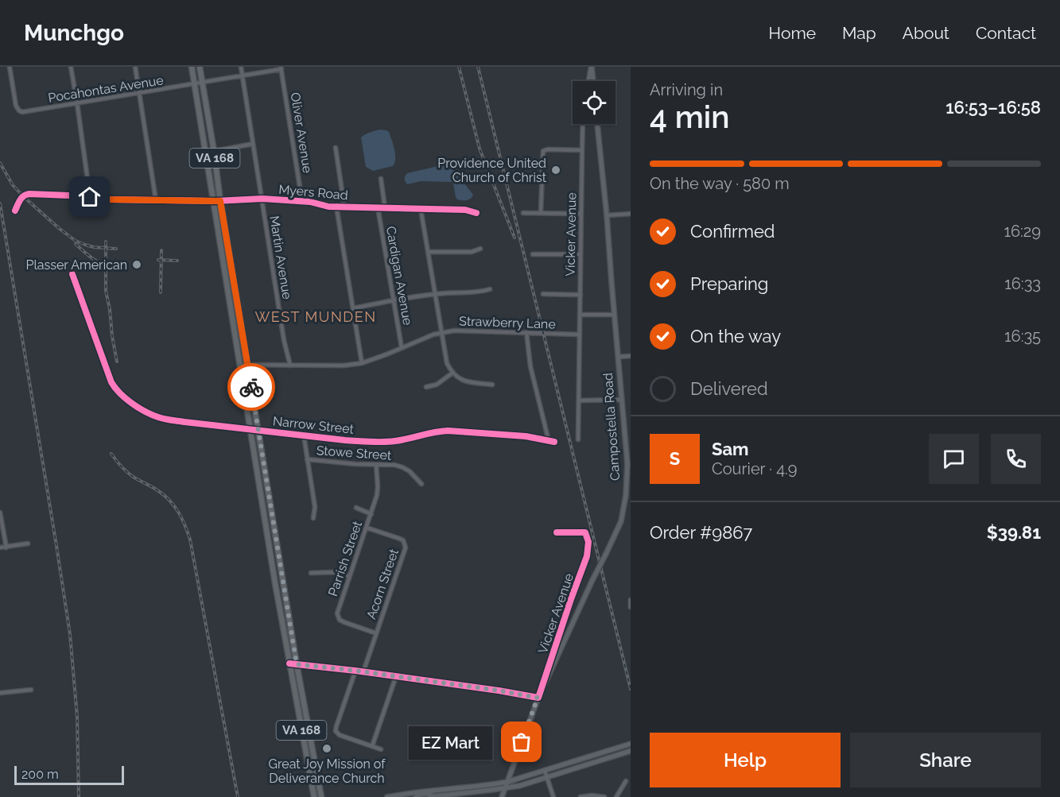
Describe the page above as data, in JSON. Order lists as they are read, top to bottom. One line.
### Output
{"streets":{"main road":["VA 168","Campostella Road"],"street":["Pocahontas Avenue","Oliver Avenue","Myers Road","Vicker Avenue","Martin Avenue","Cardigan Avenue","Strawberry Lane","Narrow Street","Stowe Street","Parrish Street","Acorn Street"]},"crossings":[["Pocahontas Avenue","Oliver Avenue"],["Pocahontas Avenue","VA 168"],["Pocahontas Avenue","Martin Avenue"],["Oliver Avenue","Myers Road"],["VA 168","Myers Road"],["VA 168","Strawberry Lane"],["VA 168","Narrow Street"],["Myers Road","Martin Avenue"],["Myers Road","Cardigan Avenue"],["Vicker Avenue","Strawberry Lane"],["Vicker Avenue","Campostella Road"],["Martin Avenue","Strawberry Lane"],["Cardigan Avenue","Strawberry Lane"],["Stowe Street","Parrish Street"],["Parrish Street","Acorn Street"]],"districts":["WEST MUNDEN"],"places":["Providence United Church of Christ","Plasser American","EZ Mart","Great Joy Mission of Deliverance Church"],"scale_bar":"200 m","page":{"header":"Munchgo","nav":["Home","Map","About","Contact"],"heading":["4 min","Arriving in","16:53–16:58"],"panel":["Sam","Courier · 4.9","Order #9867","$39.81"],"bar":"On the way · 580 m","list":[["Confirmed","16:29"],["Preparing","16:33"],["On the way","16:35"],"Delivered"],"round":"S","buttons":["Help","Share"],"bubble":"EZ Mart","scale":"200 m"}}
